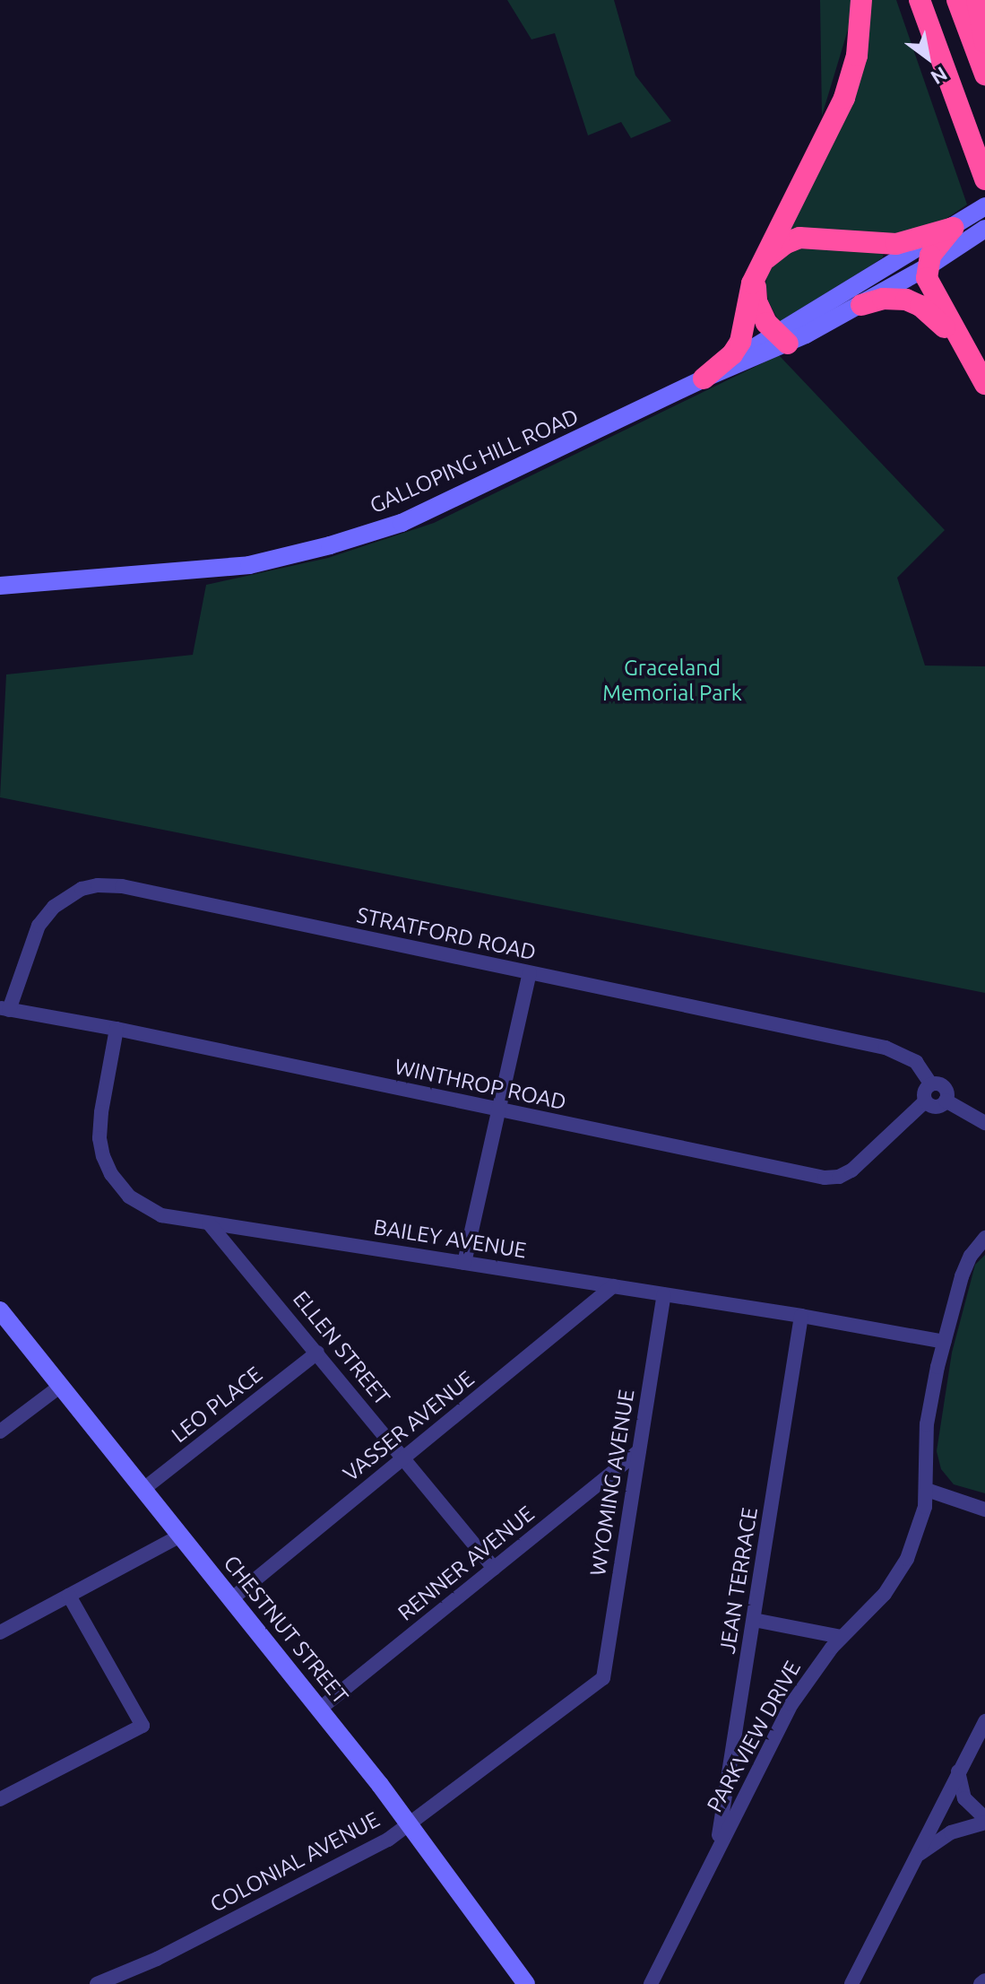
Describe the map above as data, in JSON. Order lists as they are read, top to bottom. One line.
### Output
{"streets":{"main road":["GALLOPING HILL ROAD","CHESTNUT STREET"],"street":["STRATFORD ROAD","WINTHROP ROAD","BAILEY AVENUE","ELLEN STREET","LEO PLACE","VASSER AVENUE","WYOMING AVENUE","RENNER AVENUE","JEAN TERRACE","PARKVIEW DRIVE","COLONIAL AVENUE"]},"crossings":[["STRATFORD ROAD","WINTHROP ROAD"],["WINTHROP ROAD","BAILEY AVENUE"],["BAILEY AVENUE","ELLEN STREET"],["BAILEY AVENUE","VASSER AVENUE"],["BAILEY AVENUE","WYOMING AVENUE"],["BAILEY AVENUE","JEAN TERRACE"],["BAILEY AVENUE","PARKVIEW DRIVE"],["ELLEN STREET","LEO PLACE"],["ELLEN STREET","VASSER AVENUE"],["ELLEN STREET","RENNER AVENUE"],["LEO PLACE","CHESTNUT STREET"],["VASSER AVENUE","CHESTNUT STREET"],["WYOMING AVENUE","RENNER AVENUE"],["WYOMING AVENUE","COLONIAL AVENUE"],["RENNER AVENUE","CHESTNUT STREET"],["JEAN TERRACE","PARKVIEW DRIVE"],["CHESTNUT STREET","COLONIAL AVENUE"]],"parks":["Graceland Memorial Park"],"north":"bottom right"}
